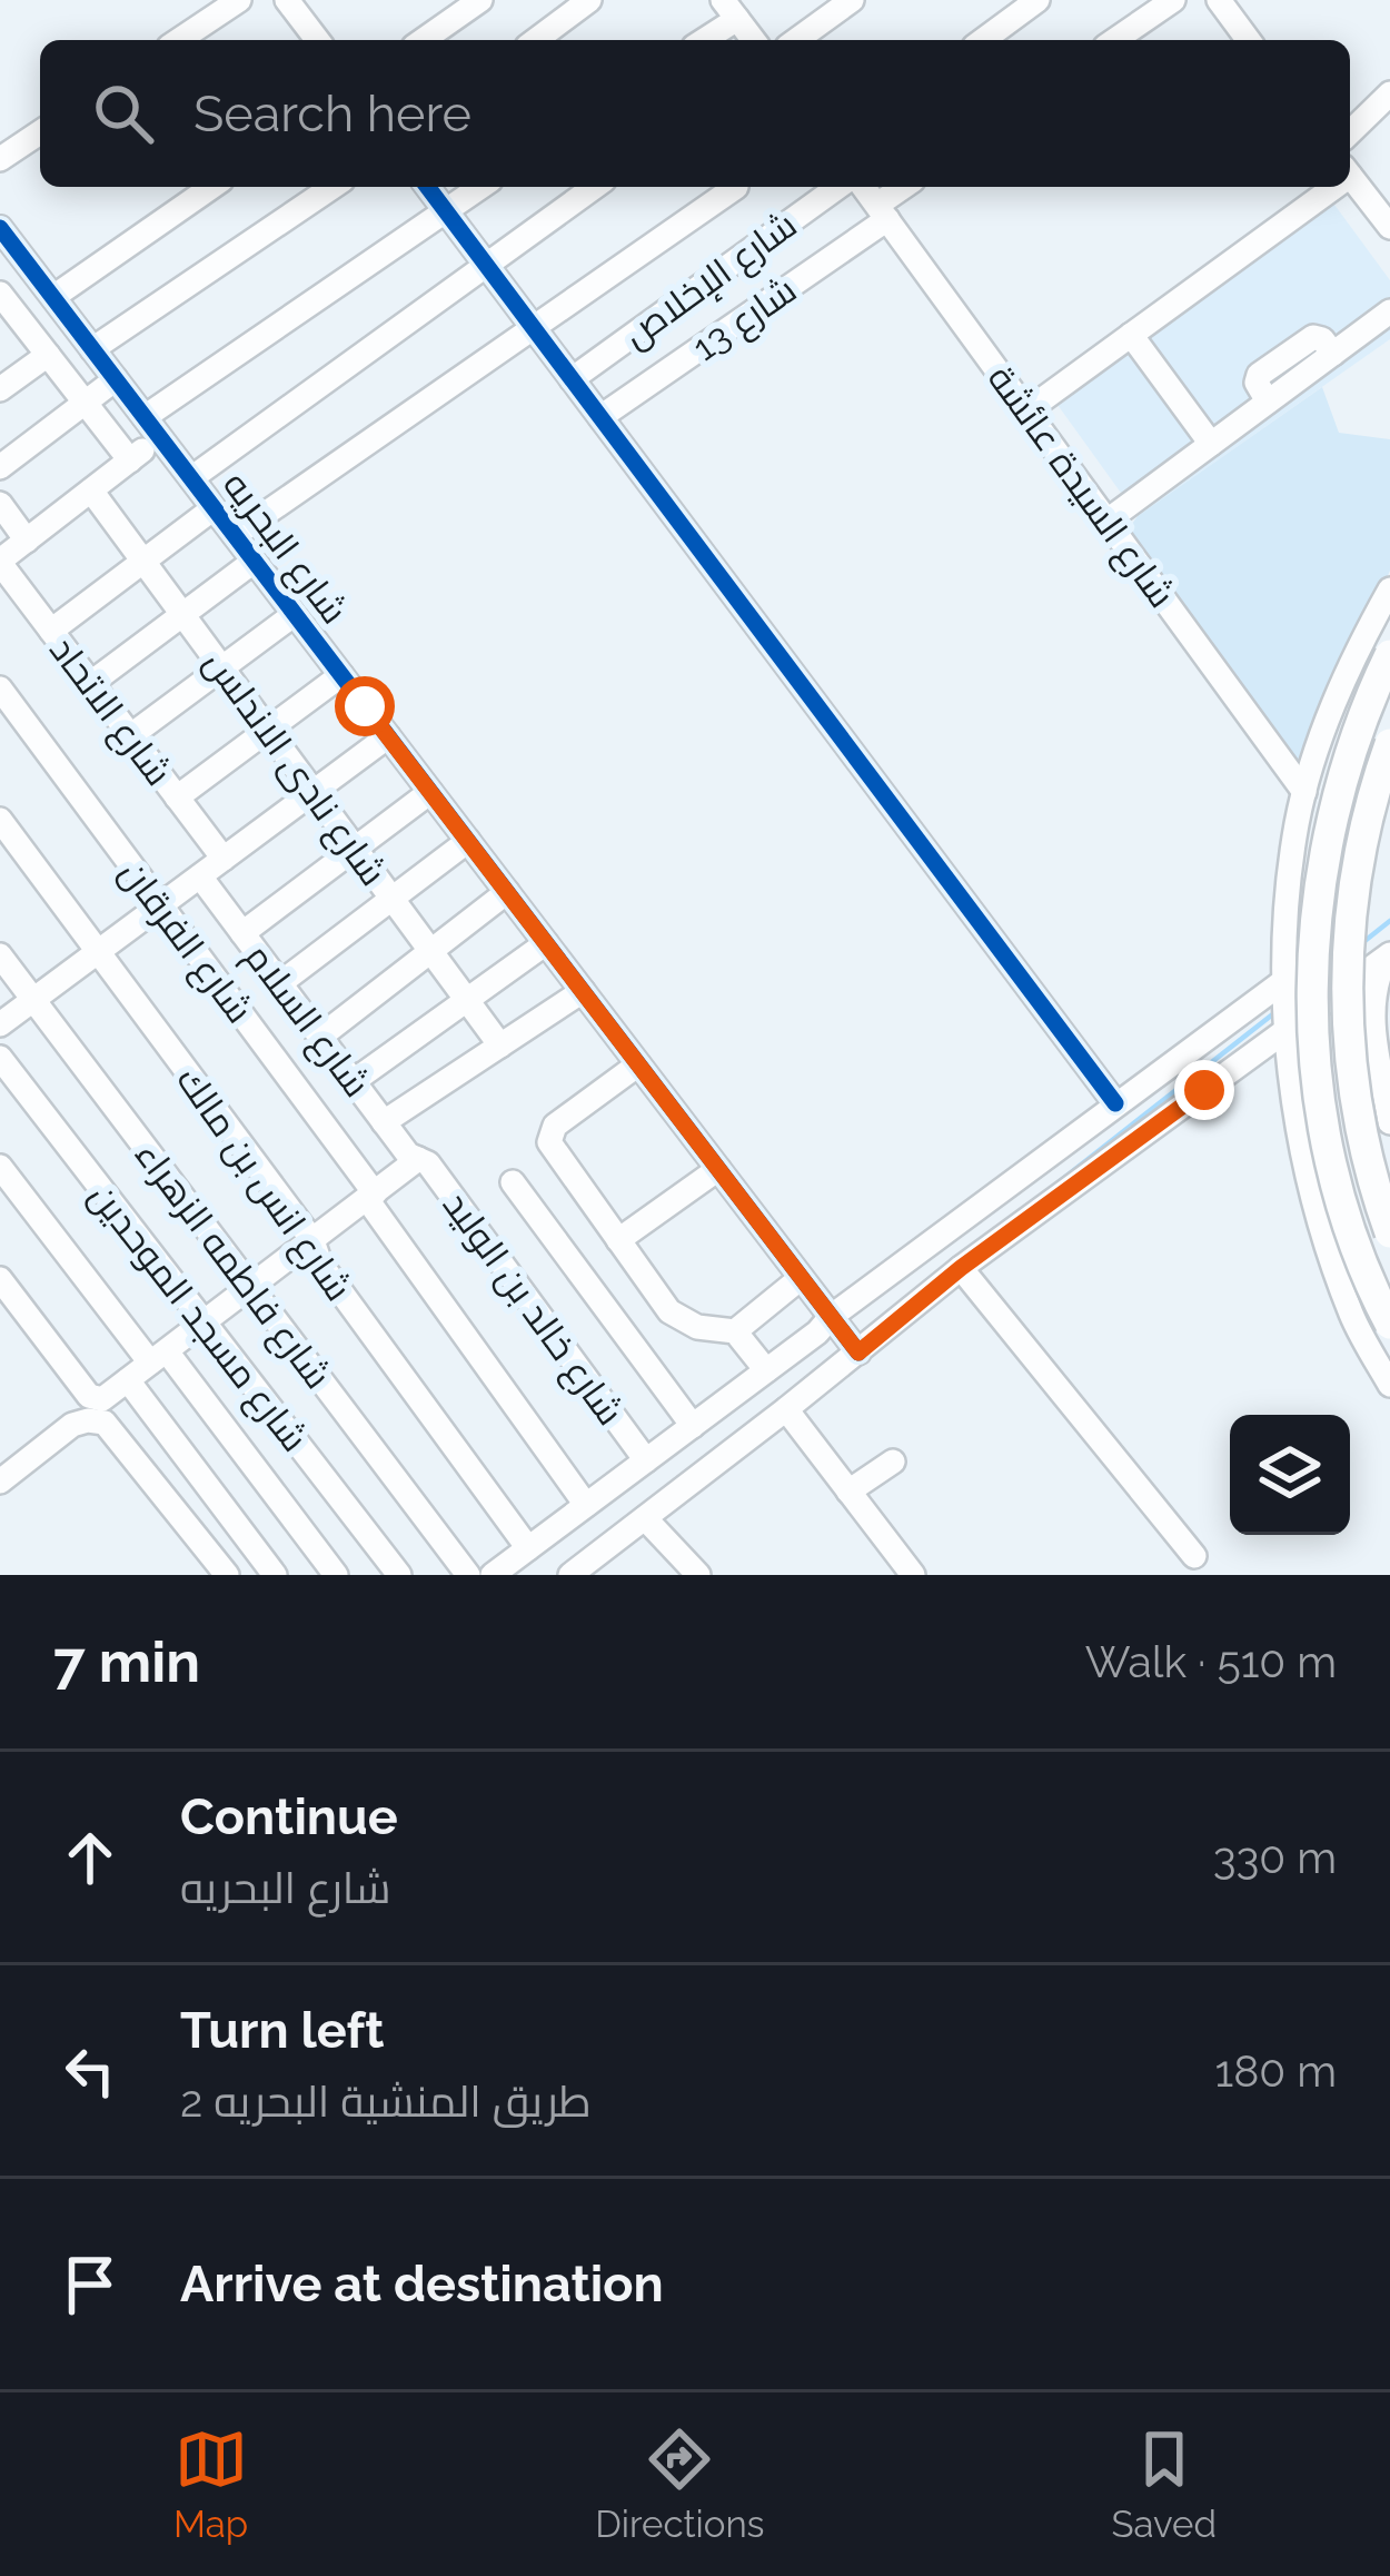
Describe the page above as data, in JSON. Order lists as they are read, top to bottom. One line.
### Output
{"streets":{"street":["شارع الإخلاص","شارع 13","شارع السيدة عائشة","شارع البحريه","شارع الاتحاد","شارع نادى الاندلس","شارع الفرقان","شارع السلام","شارع انس بن مالك","شارع فاطمه الزهراء","شارع خالد بن الوليد","شارع مسجد الموحدين"]},"crossings":[["شارع 13","شارع السيدة عائشة"],["شارع السلام","شارع خالد بن الوليد"]],"page":{"search":"Search here","heading":["7 min","Walk · 510 m"],"list":[["Continue","شارع البحريه","330 m"],["Turn left","طريق المنشية البحريه 2","180 m"],"Arrive at destination"],"nav":["Map","Directions","Saved"]}}
